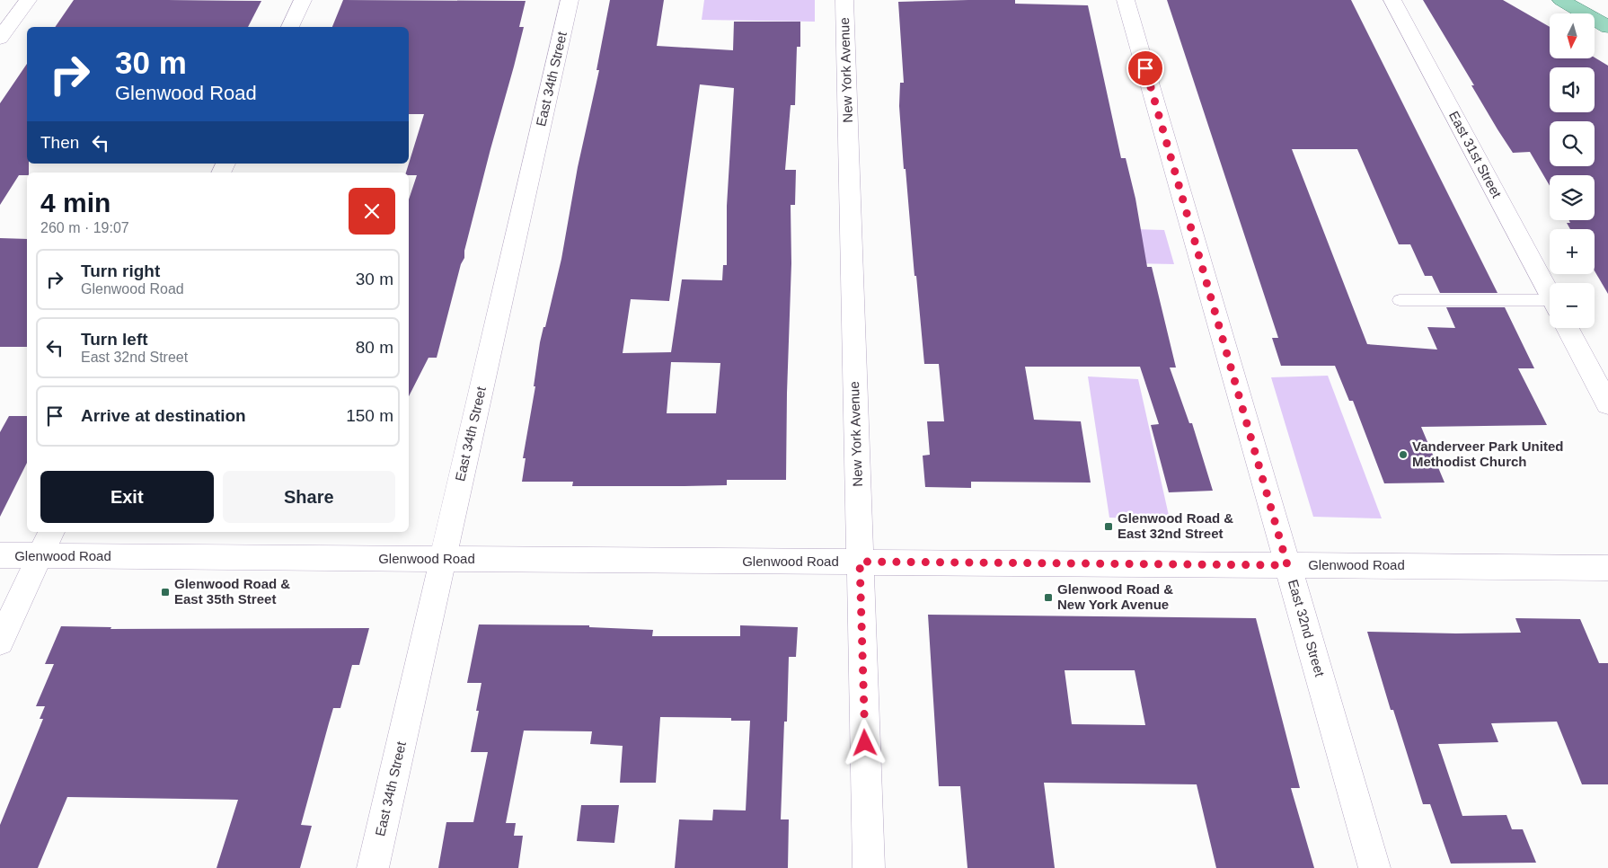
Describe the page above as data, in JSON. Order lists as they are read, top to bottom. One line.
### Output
{"streets":{"street":["New York Avenue","East 34th Street","East 31st Street","Glenwood Road","East 32nd Street"]},"crossings":[["New York Avenue","Glenwood Road"],["East 34th Street","Glenwood Road"],["Glenwood Road","East 32nd Street"]],"places":{"other":["Vanderveer Park United Methodist Church"],"transit":["Glenwood Road & East 32nd Street","Glenwood Road & East 35th Street","Glenwood Road & New York Avenue"]},"north":"bottom","page":{"map_buttons":["+","−"],"turn":["30 m","Glenwood Road"],"then":"Then","heading":["4 min","260 m · 19:07"],"list":[{"name":"Turn right","note":"Glenwood Road","value":"30 m"},{"name":"Turn left","note":"East 32nd Street","value":"80 m"},{"name":"Arrive at destination","value":"150 m"}],"buttons":["Exit","Share"]}}
